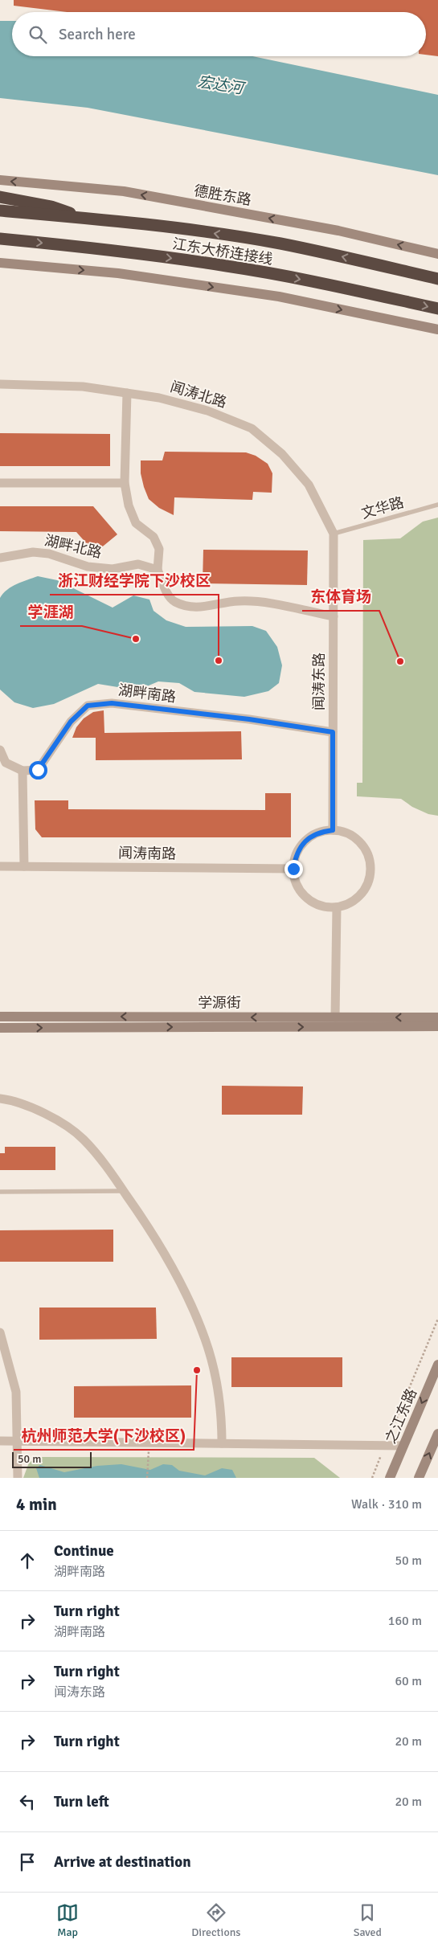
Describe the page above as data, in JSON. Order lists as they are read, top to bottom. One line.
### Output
{"streets":{"highway":["江东大桥连接线"],"main road":["德胜东路","学源街","之江东路"],"street":["闻涛北路","湖畔北路","闻涛东路","湖畔南路","闻涛南路"],"lane":["文华路"]},"crossings":[["闻涛北路","文华路"],["闻涛北路","闻涛东路"],["文华路","闻涛东路"],["闻涛东路","湖畔南路"],["闻涛东路","闻涛南路"]],"one_way":["之江东路"],"water":["宏达河"],"places":["学涯湖","浙江财经学院下沙校区","东体育场","杭州师范大学(下沙校区)"],"scale_bar":"50 m","page":{"search":"Search here","scale":"50 m","heading":["4 min","Walk · 310 m"],"list":[["Continue","湖畔南路","50 m"],["Turn right","湖畔南路","160 m"],["Turn right","闻涛东路","60 m"],["Turn right","20 m"],["Turn left","20 m"],"Arrive at destination"],"nav":["Map","Directions","Saved"]}}
